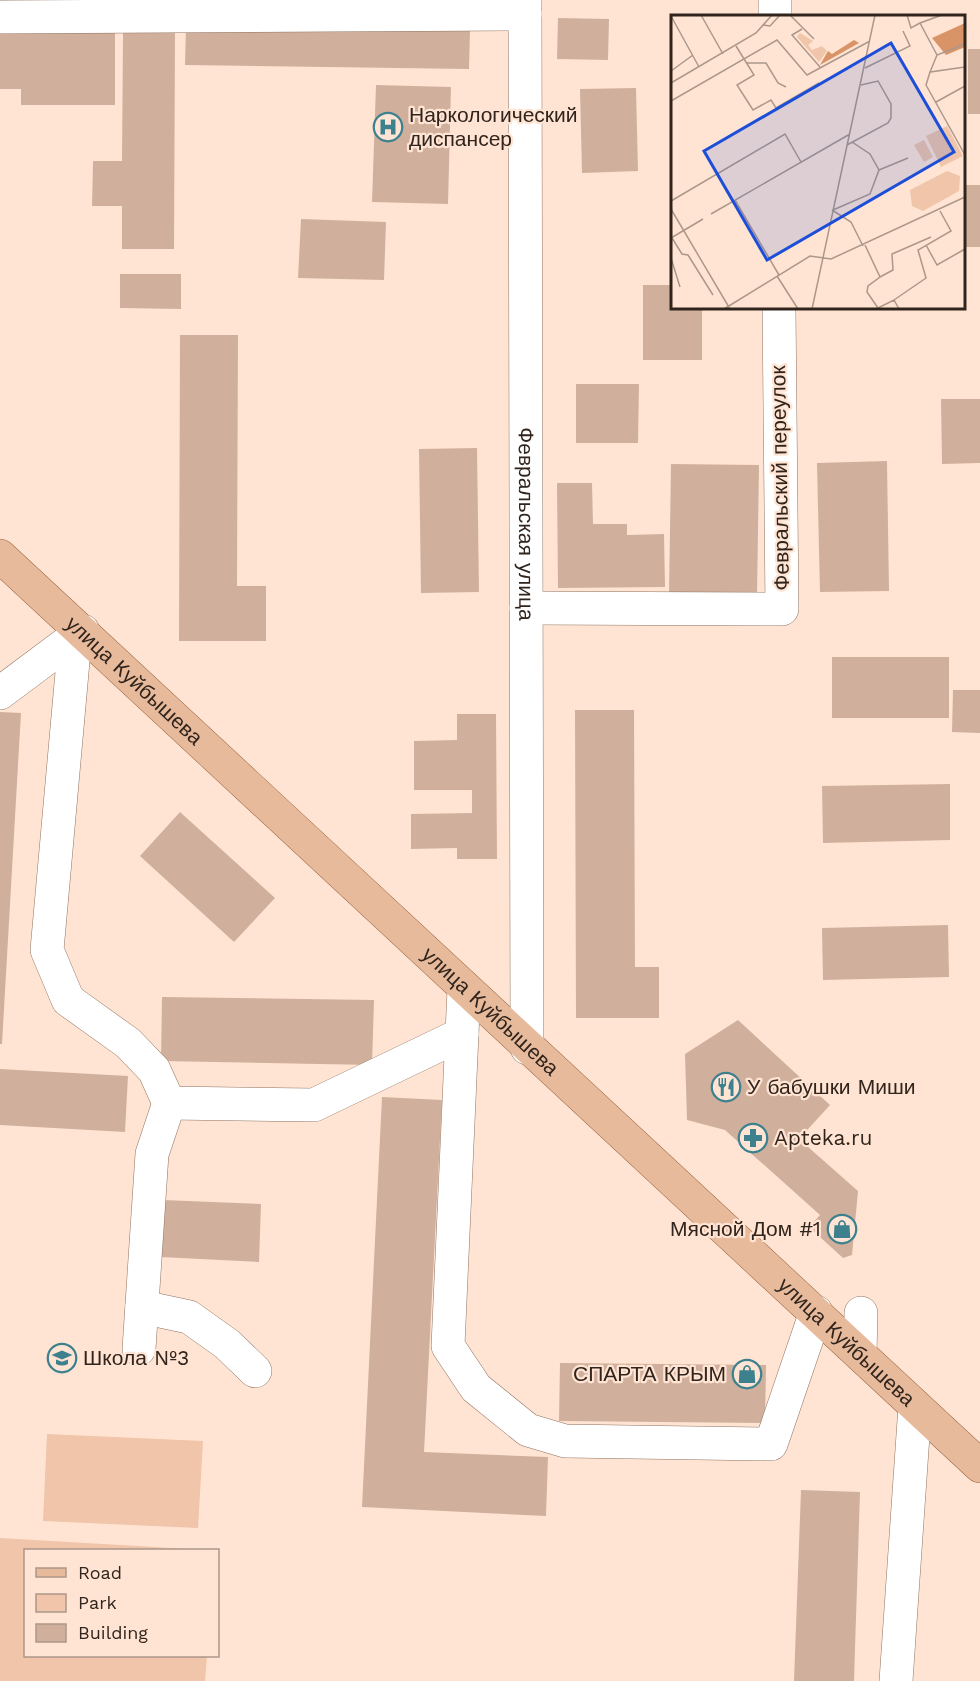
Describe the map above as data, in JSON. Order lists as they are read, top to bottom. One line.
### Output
{"streets":{"main road":["улица Куйбышева"],"street":["Февральский переулок","Февральская улица"]},"crossings":[["Февральский переулок","Февральская улица"],["Февральская улица","улица Куйбышева"]],"places":{"hospital":["Наркологический диспансер"],"restaurant":["У бабушки Миши"],"pharmacy":["Apteka.ru"],"shop":["Мясной Дом #1","СПАРТА КРЫМ"],"school or university":["Школа №3"]},"legend":["Road","Park","Building"]}
